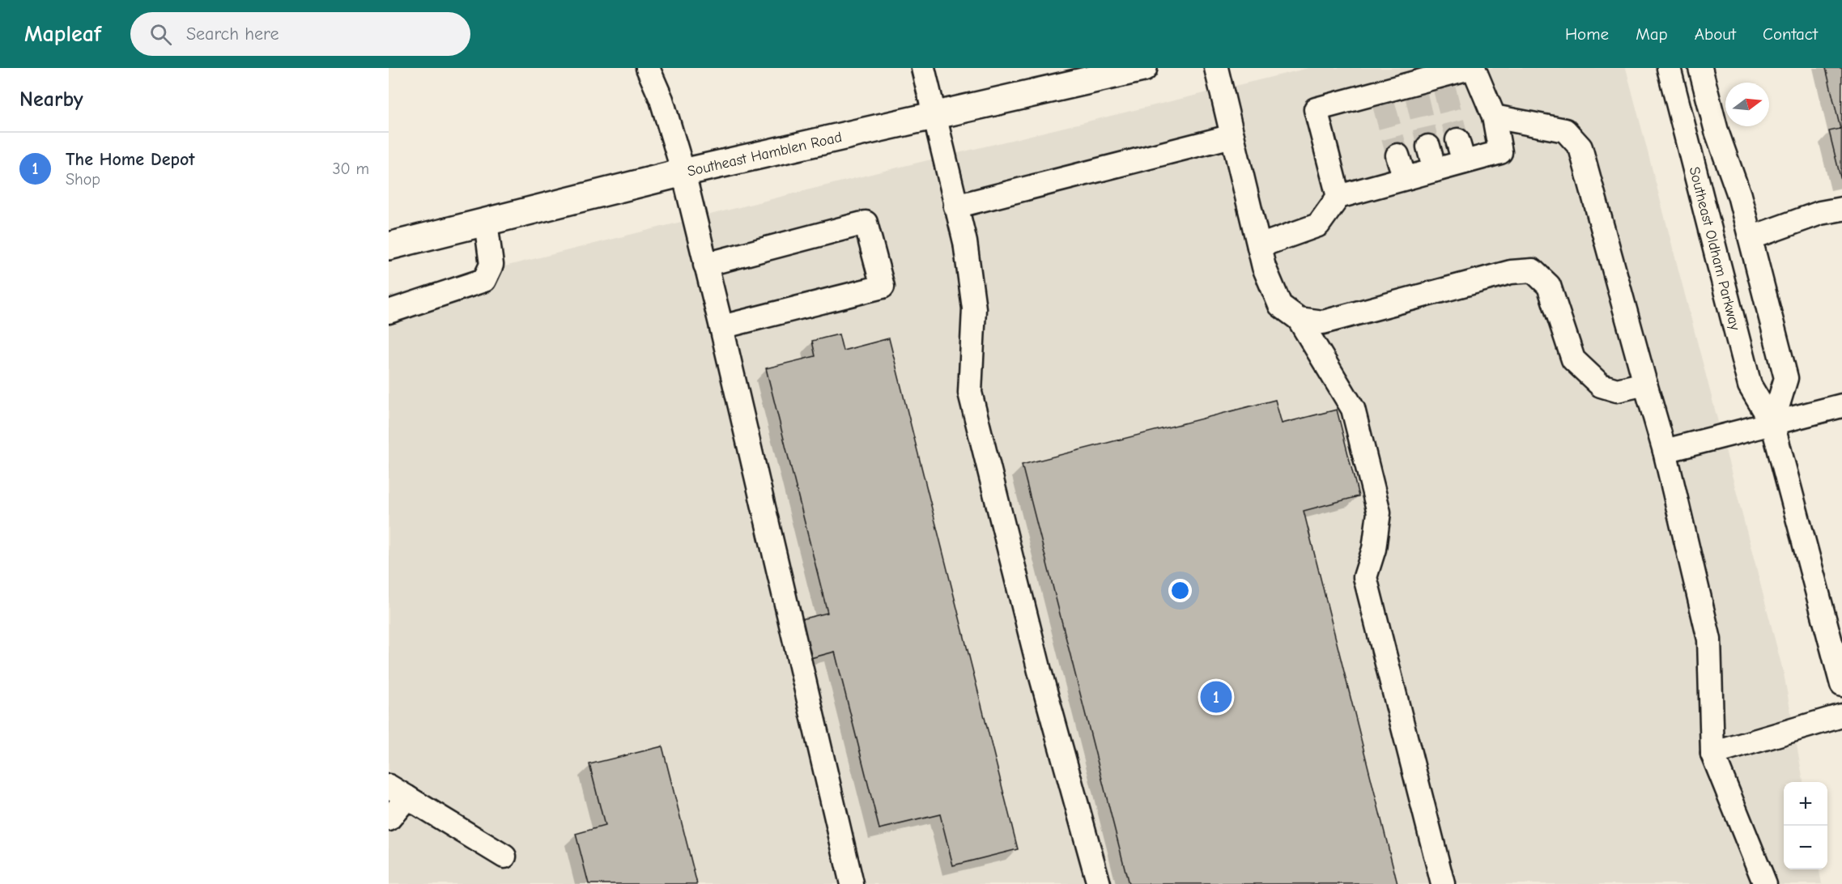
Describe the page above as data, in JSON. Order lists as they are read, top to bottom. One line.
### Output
{"streets":{"main road":["Southeast Hamblen Road"],"street":["Southeast Oldham Parkway"]},"north":"right","page":{"header":"Mapleaf","search":"Search here","nav":["Home","Map","About","Contact"],"heading":"Nearby","list":[{"mark":"1","name":"The Home Depot","note":"Shop","value":"30 m"}],"pins":"1","map_buttons":["+","−"]}}
